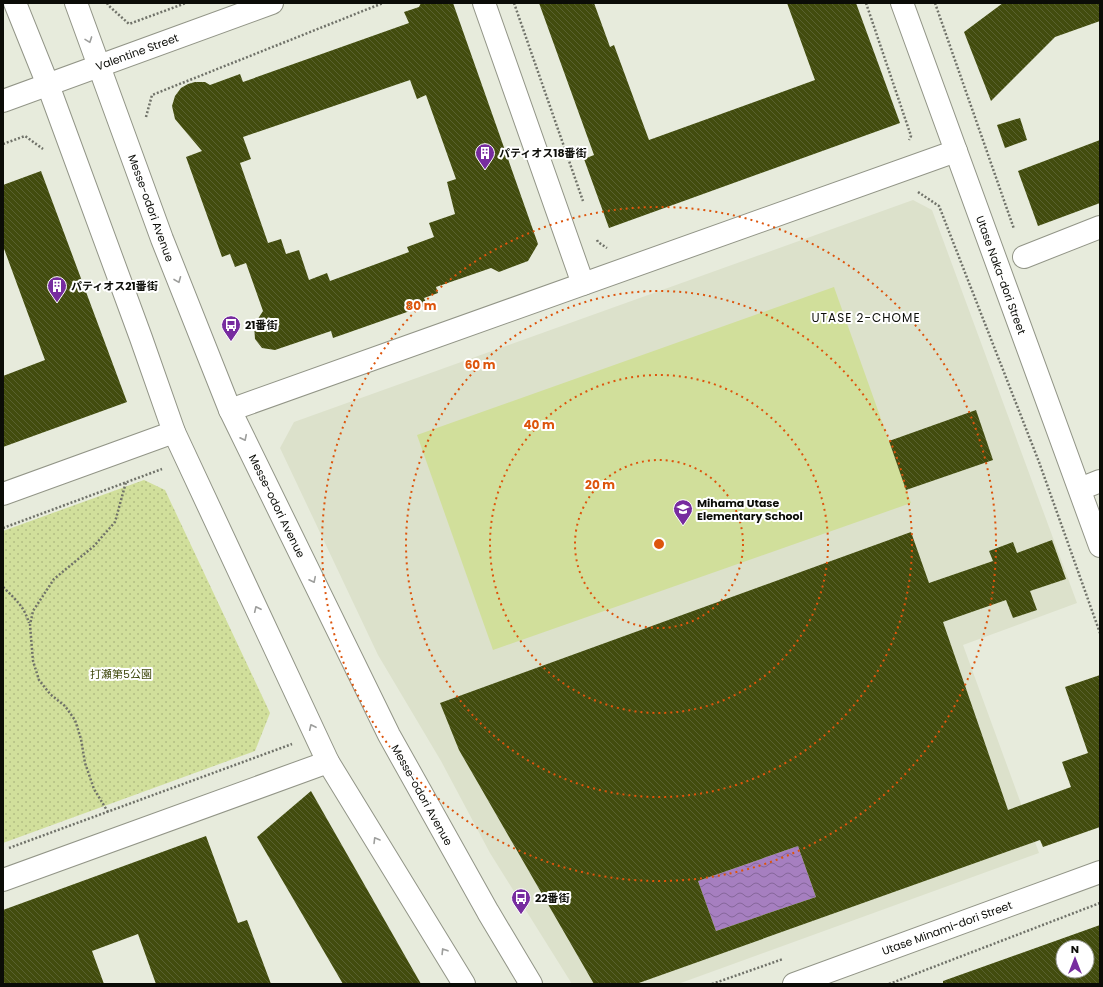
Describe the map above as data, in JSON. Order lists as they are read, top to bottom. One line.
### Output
{"streets":{"street":["Valentine Street","Messe-odori Avenue","Utase Naka-dori Street","Utase Minami-dori Street"]},"crossings":[["Valentine Street","Messe-odori Avenue"]],"districts":["UTASE 2-CHOME"],"parks":["打瀬第5公園"],"places":{"building":["パティオス18番街","パティオス21番街"],"bus stop":["21番街","22番街"],"school or university":["Mihama Utase Elementary School"]},"north":"top","rings":["80 m","60 m","40 m","20 m"]}
